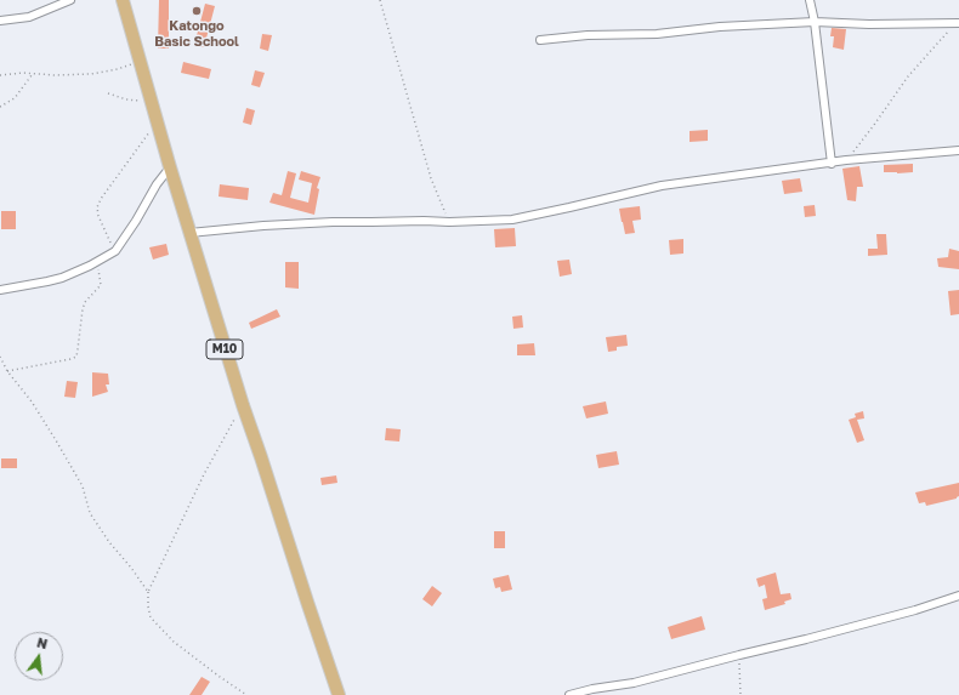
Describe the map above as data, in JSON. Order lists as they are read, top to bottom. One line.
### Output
{"streets":{"main road":["M10"]},"places":["Katongo Basic School"],"north":"top"}
